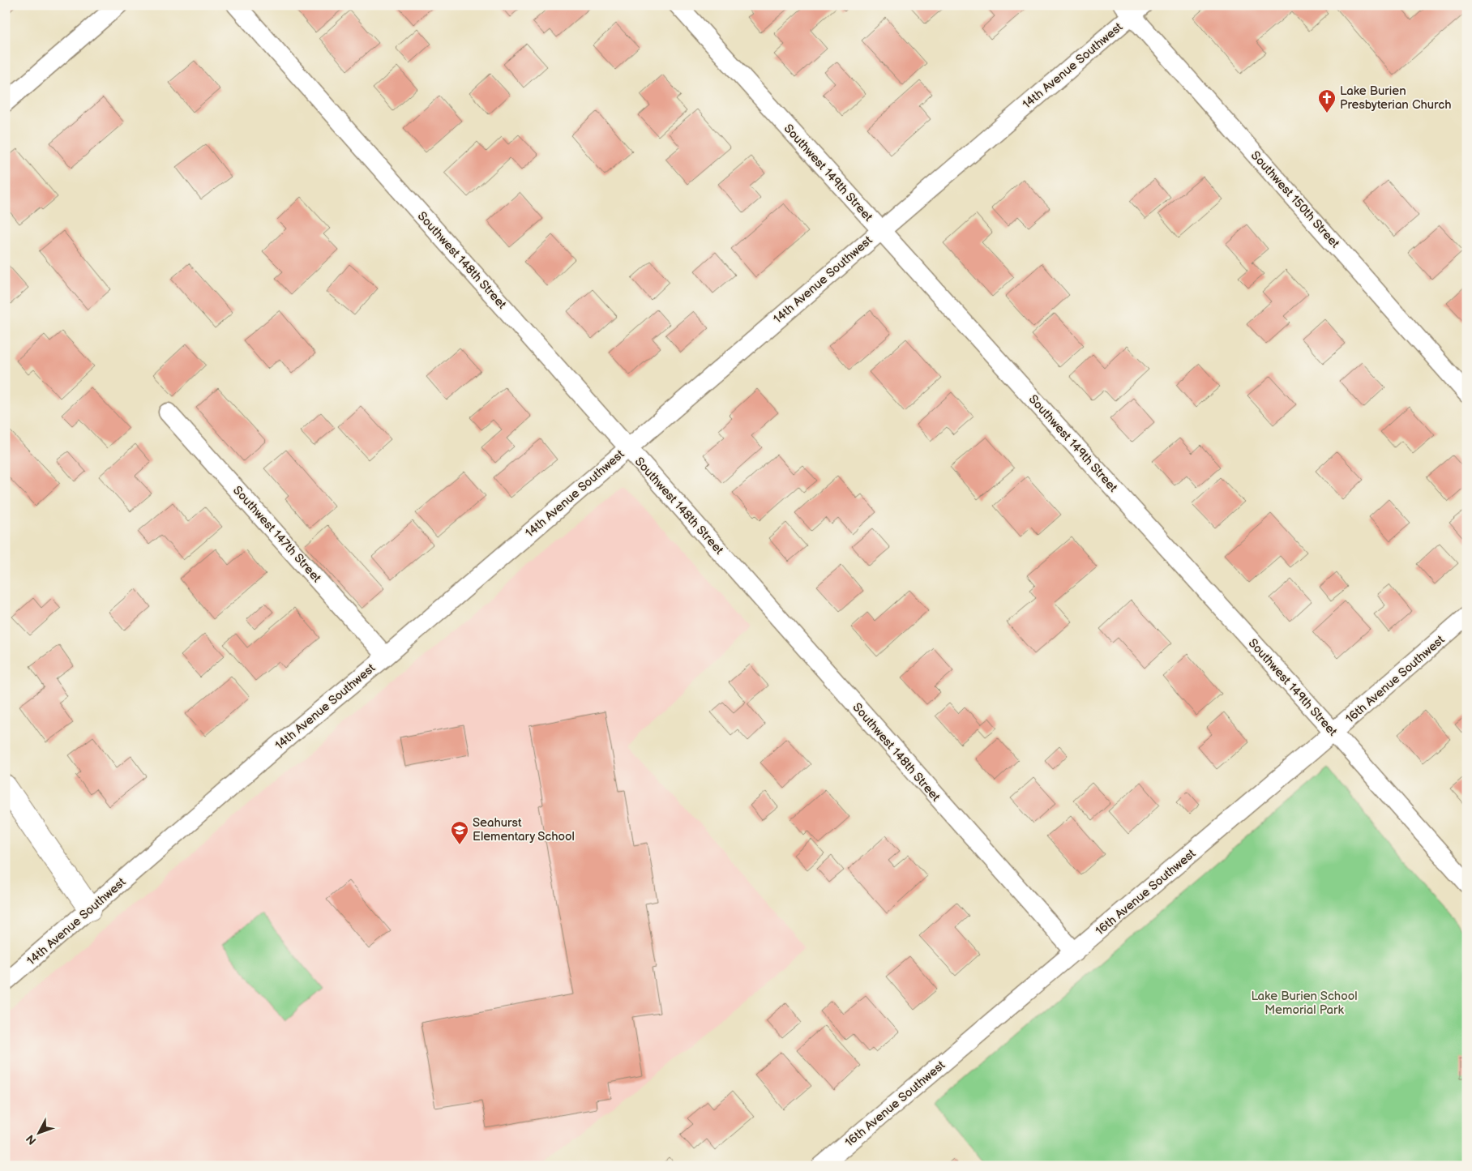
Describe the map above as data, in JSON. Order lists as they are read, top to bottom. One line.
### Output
{"streets":{"street":["14th Avenue Southwest","Southwest 149th Street","Southwest 150th Street","Southwest 148th Street","Southwest 147th Street","16th Avenue Southwest"]},"crossings":[["14th Avenue Southwest","Southwest 149th Street"],["14th Avenue Southwest","Southwest 150th Street"],["14th Avenue Southwest","Southwest 148th Street"],["14th Avenue Southwest","Southwest 147th Street"],["Southwest 149th Street","16th Avenue Southwest"],["Southwest 148th Street","16th Avenue Southwest"]],"parks":["Lake Burien School Memorial Park"],"places":{"church":["Lake Burien Presbyterian Church"],"school or university":["Seahurst Elementary School"]},"north":"bottom left"}
